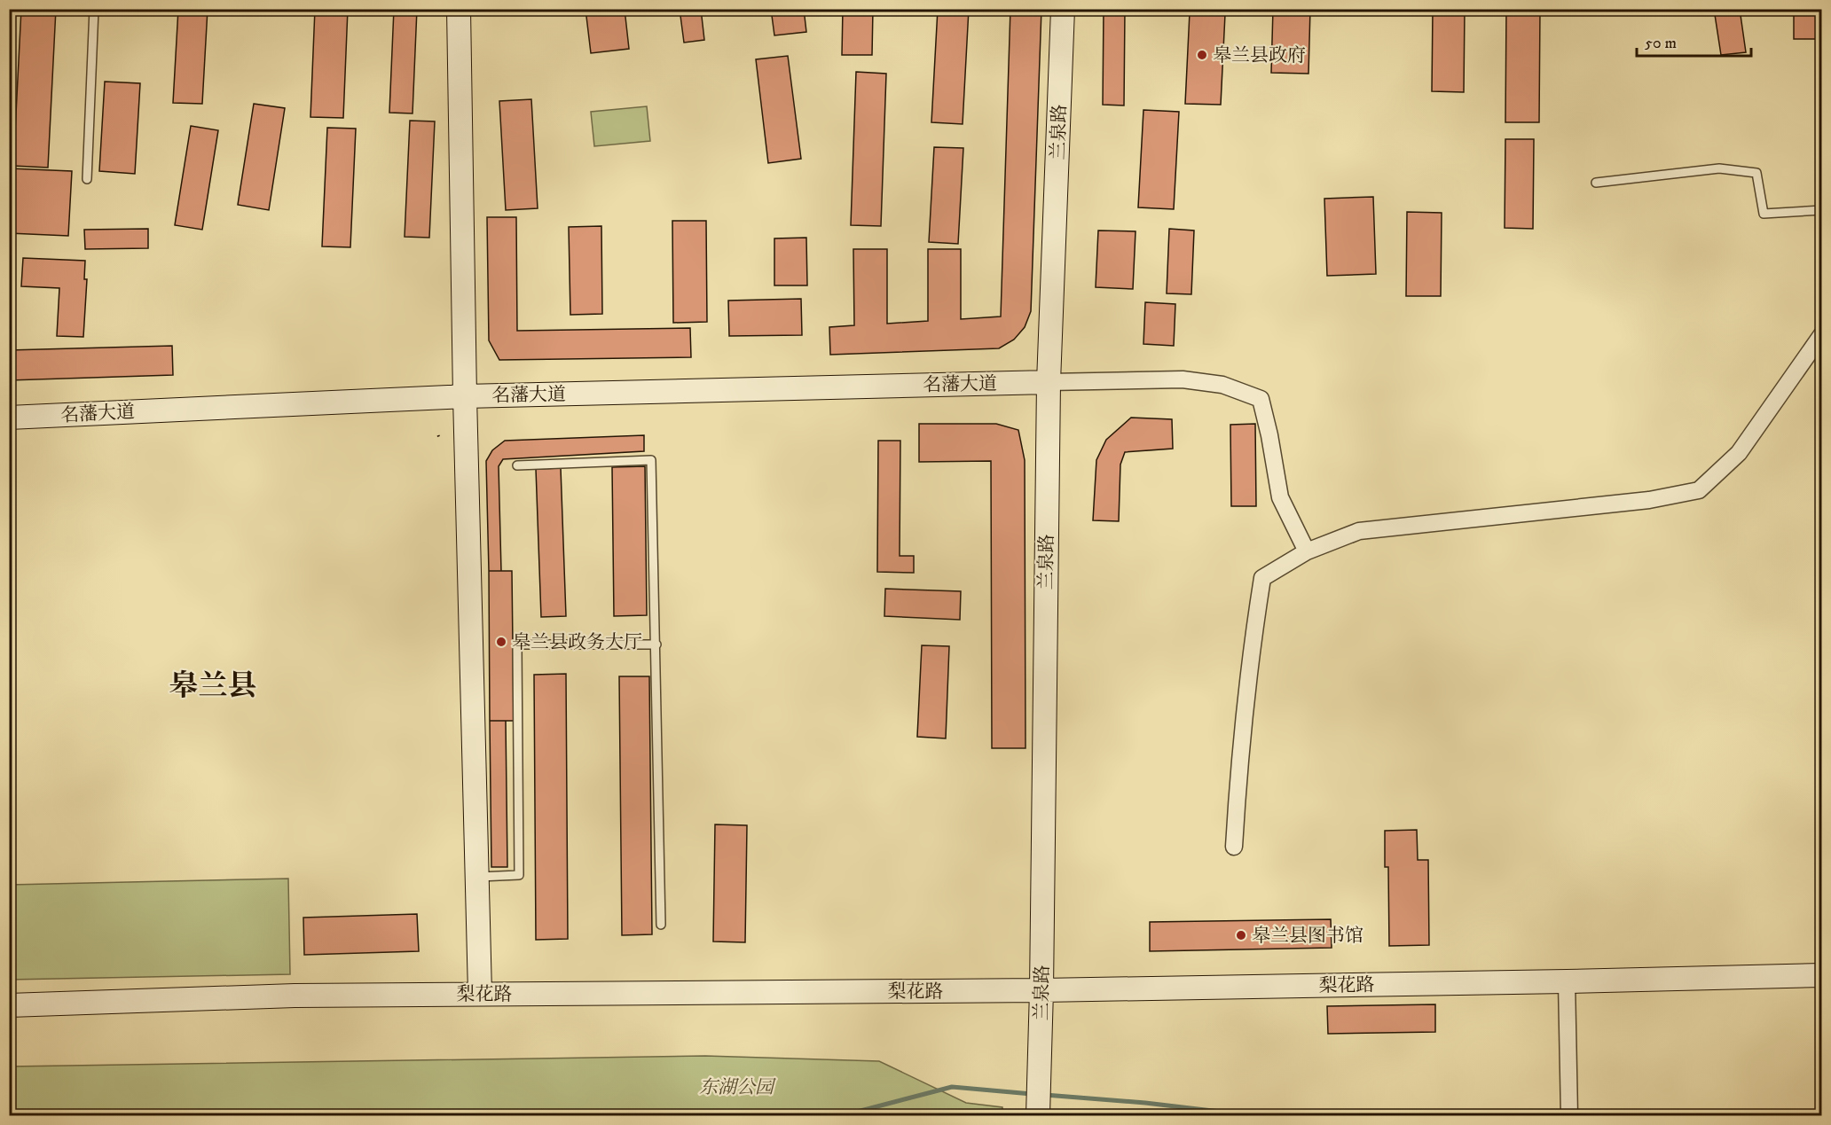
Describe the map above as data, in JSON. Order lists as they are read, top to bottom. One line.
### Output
{"streets":{"main road":["兰泉路","名藩大道","梨花路"]},"crossings":[["兰泉路","名藩大道"],["兰泉路","梨花路"]],"districts":["皋兰县"],"parks":["东湖公园"],"places":["皋兰县政府","皋兰县政务大厅","皋兰县图书馆"],"scale_bar":"50 m"}
